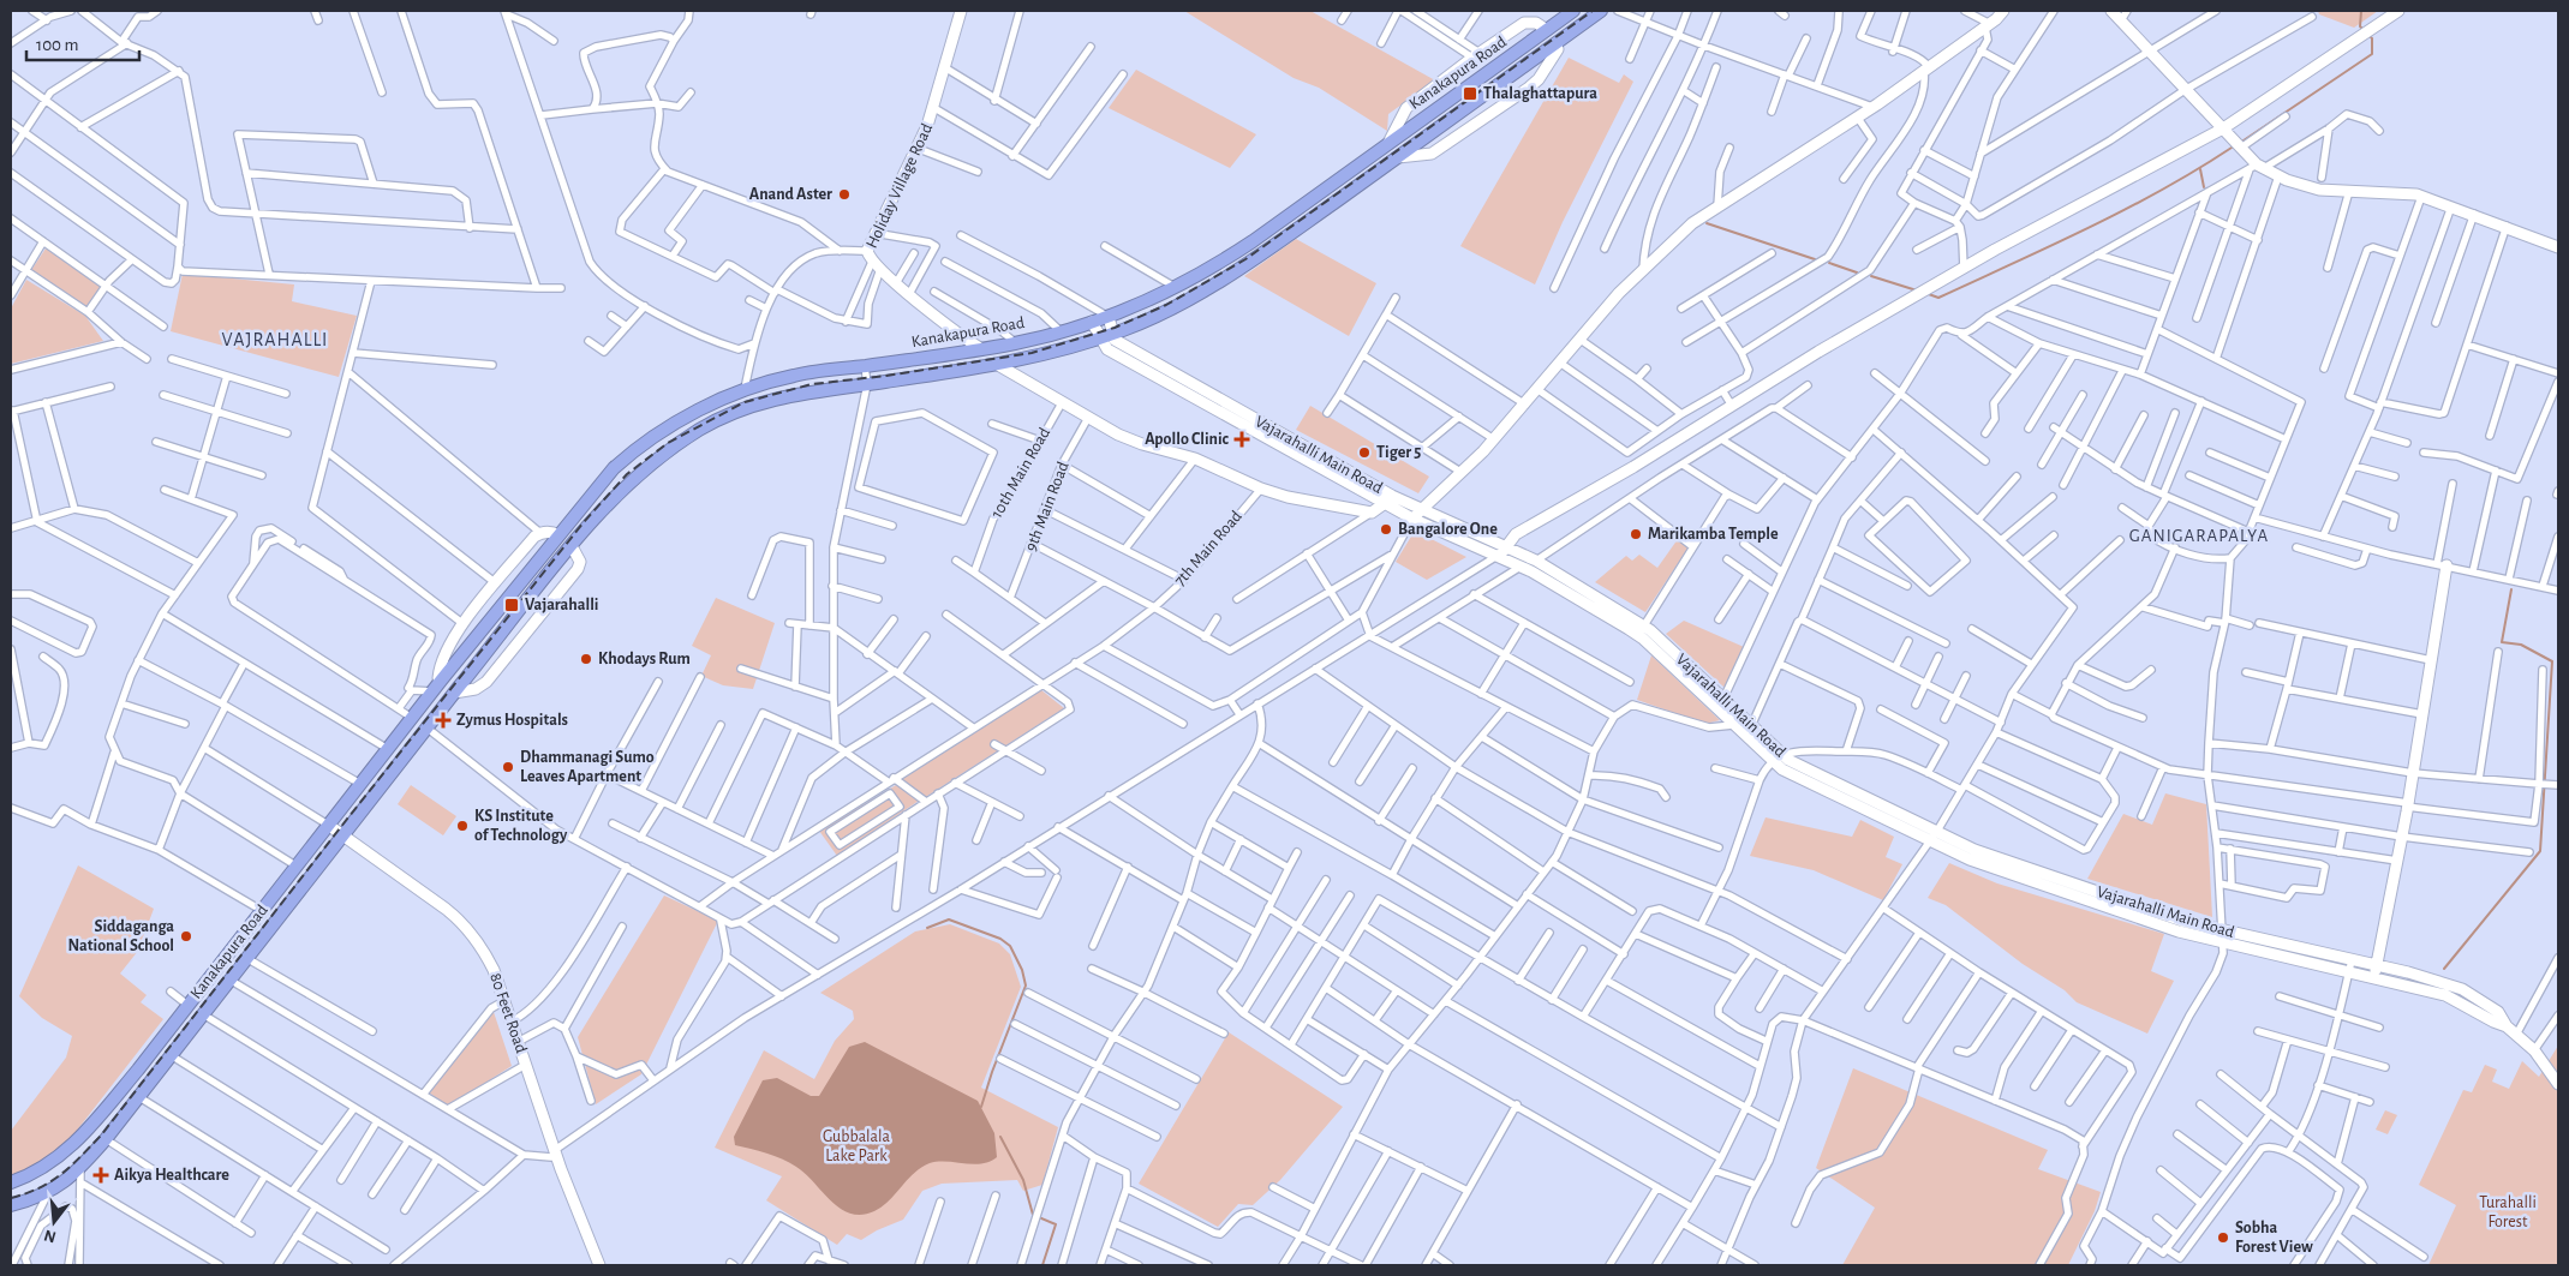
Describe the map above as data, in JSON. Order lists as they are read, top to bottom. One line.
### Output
{"streets":{"highway":["Kanakapura Road"],"street":["Holiday Village Road","Vajarahalli Main Road","10th Main Road","9th Main Road","7th Main Road","80 Feet Road"]},"crossings":[["Kanakapura Road","Holiday Village Road"],["Kanakapura Road","Vajarahalli Main Road"],["Kanakapura Road","80 Feet Road"]],"districts":["VAJRAHALLI","GANIGARAPALYA"],"parks":["Gubbalala Lake Park","Turahalli Forest"],"places":{"transit":["Thalaghattapura","Vajarahalli"],"other":["Anand Aster","Tiger 5","Bangalore One","Marikamba Temple","Khodays Rum","Dhammanagi Sumo Leaves Apartment","KS Institute of Technology","Siddaganga National School","Sobha Forest View"],"health":["Apollo Clinic","Zymus Hospitals","Aikya Healthcare"]},"scale_bar":"100 m","north":"bottom"}
